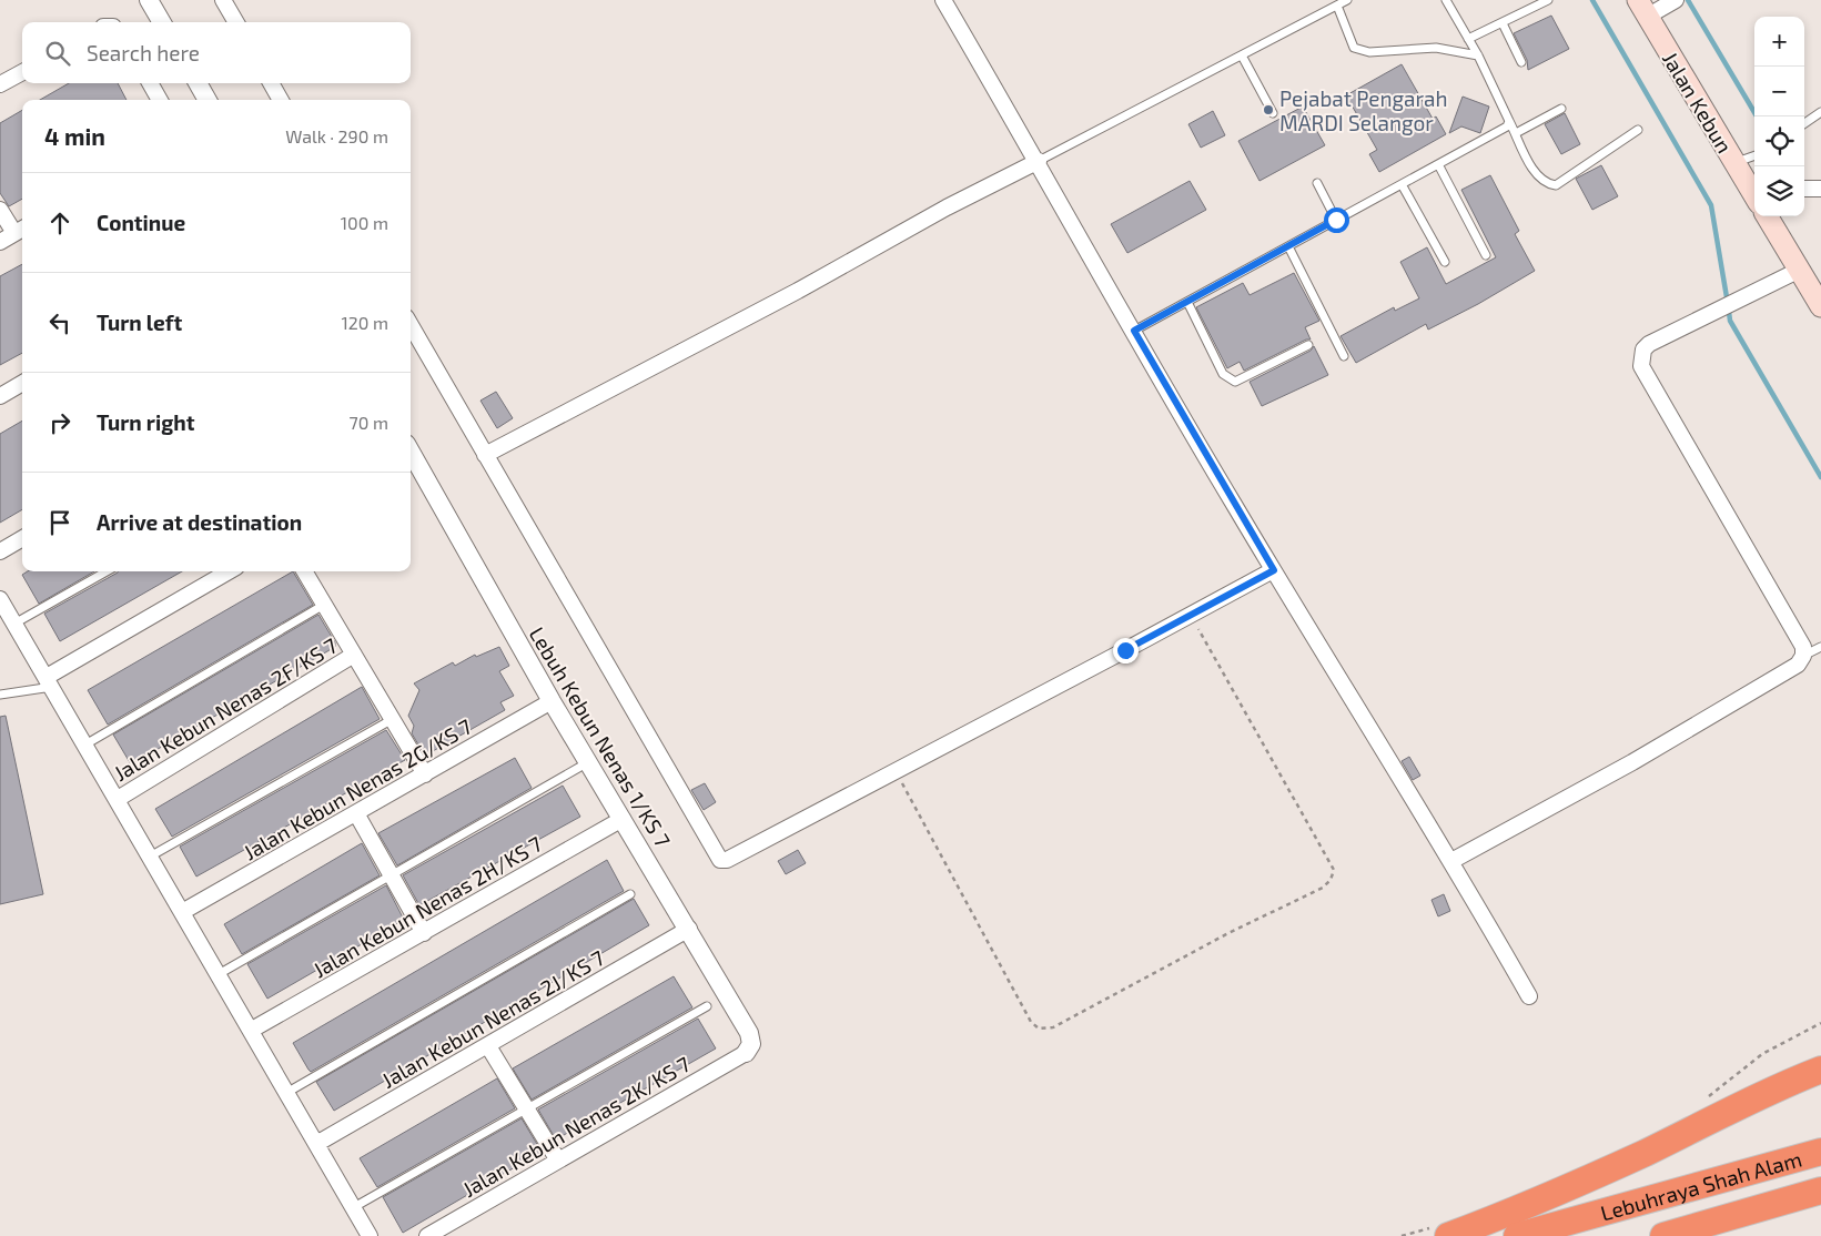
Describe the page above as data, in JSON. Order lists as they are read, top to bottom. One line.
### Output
{"streets":{"highway":["Lebuhraya Shah Alam"],"main road":["Jalan Kebun"],"street":["Jalan Kebun Nenas 2F/KS 7","Lebuh Kebun Nenas 1/KS 7","Jalan Kebun Nenas 2G/KS 7","Jalan Kebun Nenas 2H/KS 7","Jalan Kebun Nenas 2J/KS 7","Jalan Kebun Nenas 2K/KS 7"]},"crossings":[["Lebuh Kebun Nenas 1/KS 7","Jalan Kebun Nenas 2G/KS 7"],["Lebuh Kebun Nenas 1/KS 7","Jalan Kebun Nenas 2H/KS 7"],["Lebuh Kebun Nenas 1/KS 7","Jalan Kebun Nenas 2J/KS 7"],["Lebuh Kebun Nenas 1/KS 7","Jalan Kebun Nenas 2K/KS 7"]],"places":["Pejabat Pengarah MARDI Selangor"],"page":{"map_buttons":["+","−"],"search":"Search here","heading":["4 min","Walk · 290 m"],"list":[["Continue","100 m"],["Turn left","120 m"],["Turn right","70 m"],"Arrive at destination"]}}
